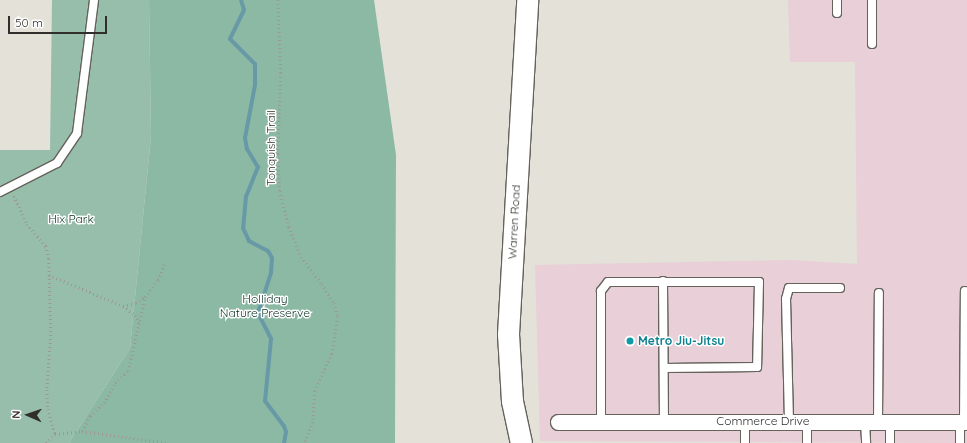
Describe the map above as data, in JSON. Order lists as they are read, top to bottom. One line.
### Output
{"streets":{"main road":["Warren Road"],"street":["Commerce Drive"],"path":["Tonquish Trail"]},"parks":["Hix Park","Holliday Nature Preserve"],"places":["Metro Jiu-Jitsu"],"scale_bar":"50 m","north":"left"}
